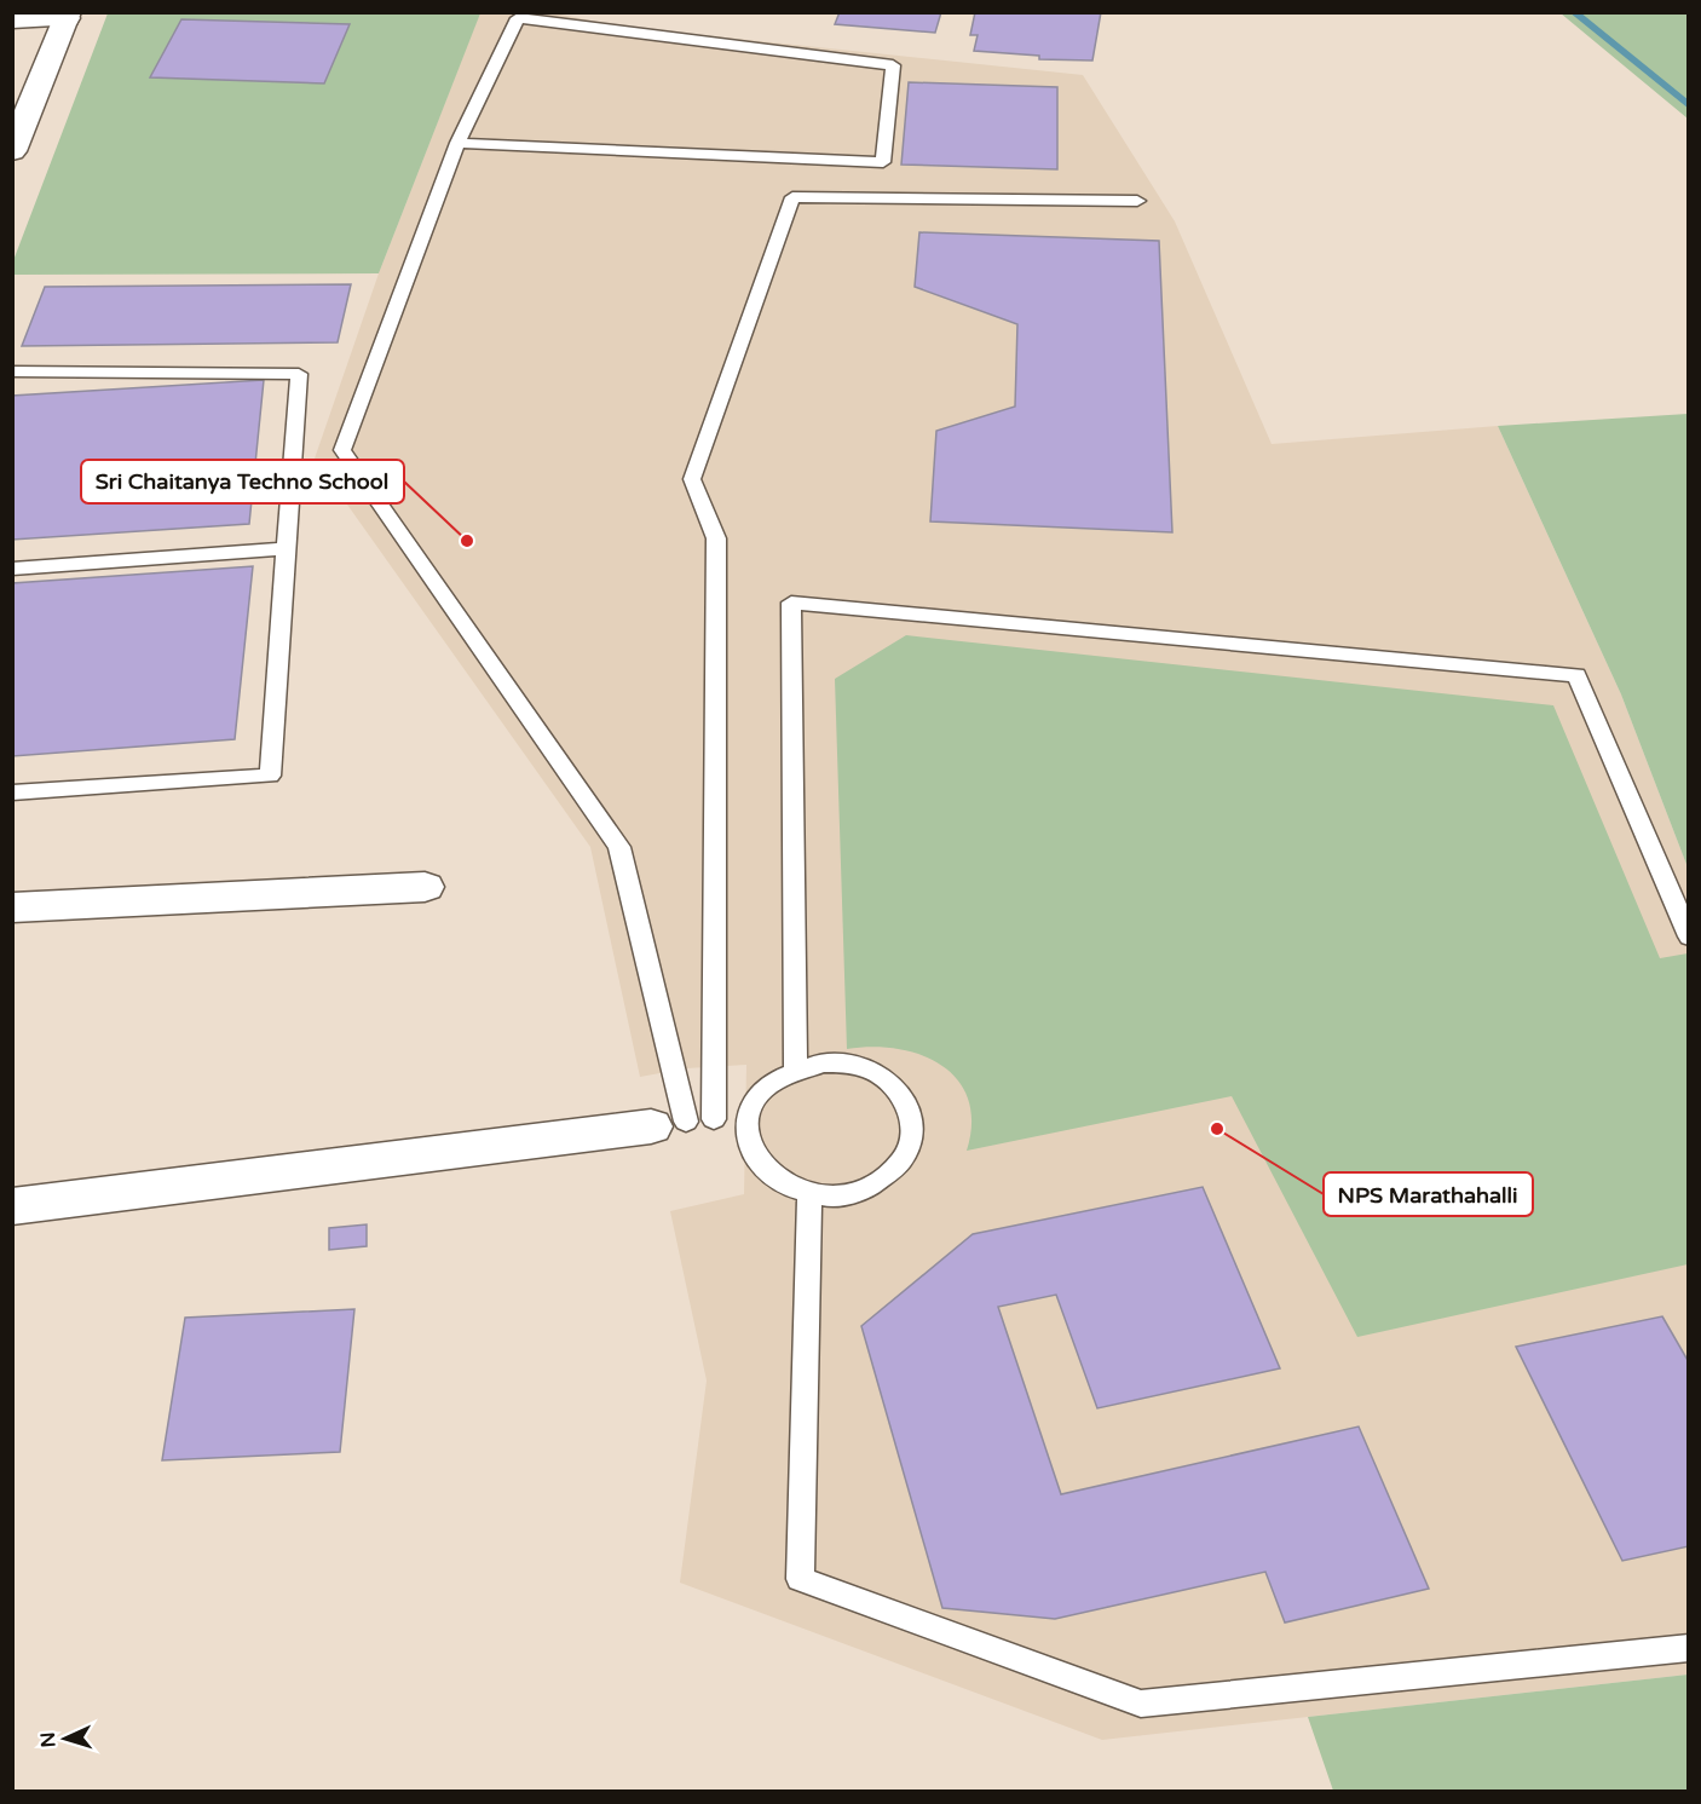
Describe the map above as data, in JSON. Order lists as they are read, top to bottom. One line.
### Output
{"places":["Sri Chaitanya Techno School","NPS Marathahalli"],"north":"left"}
